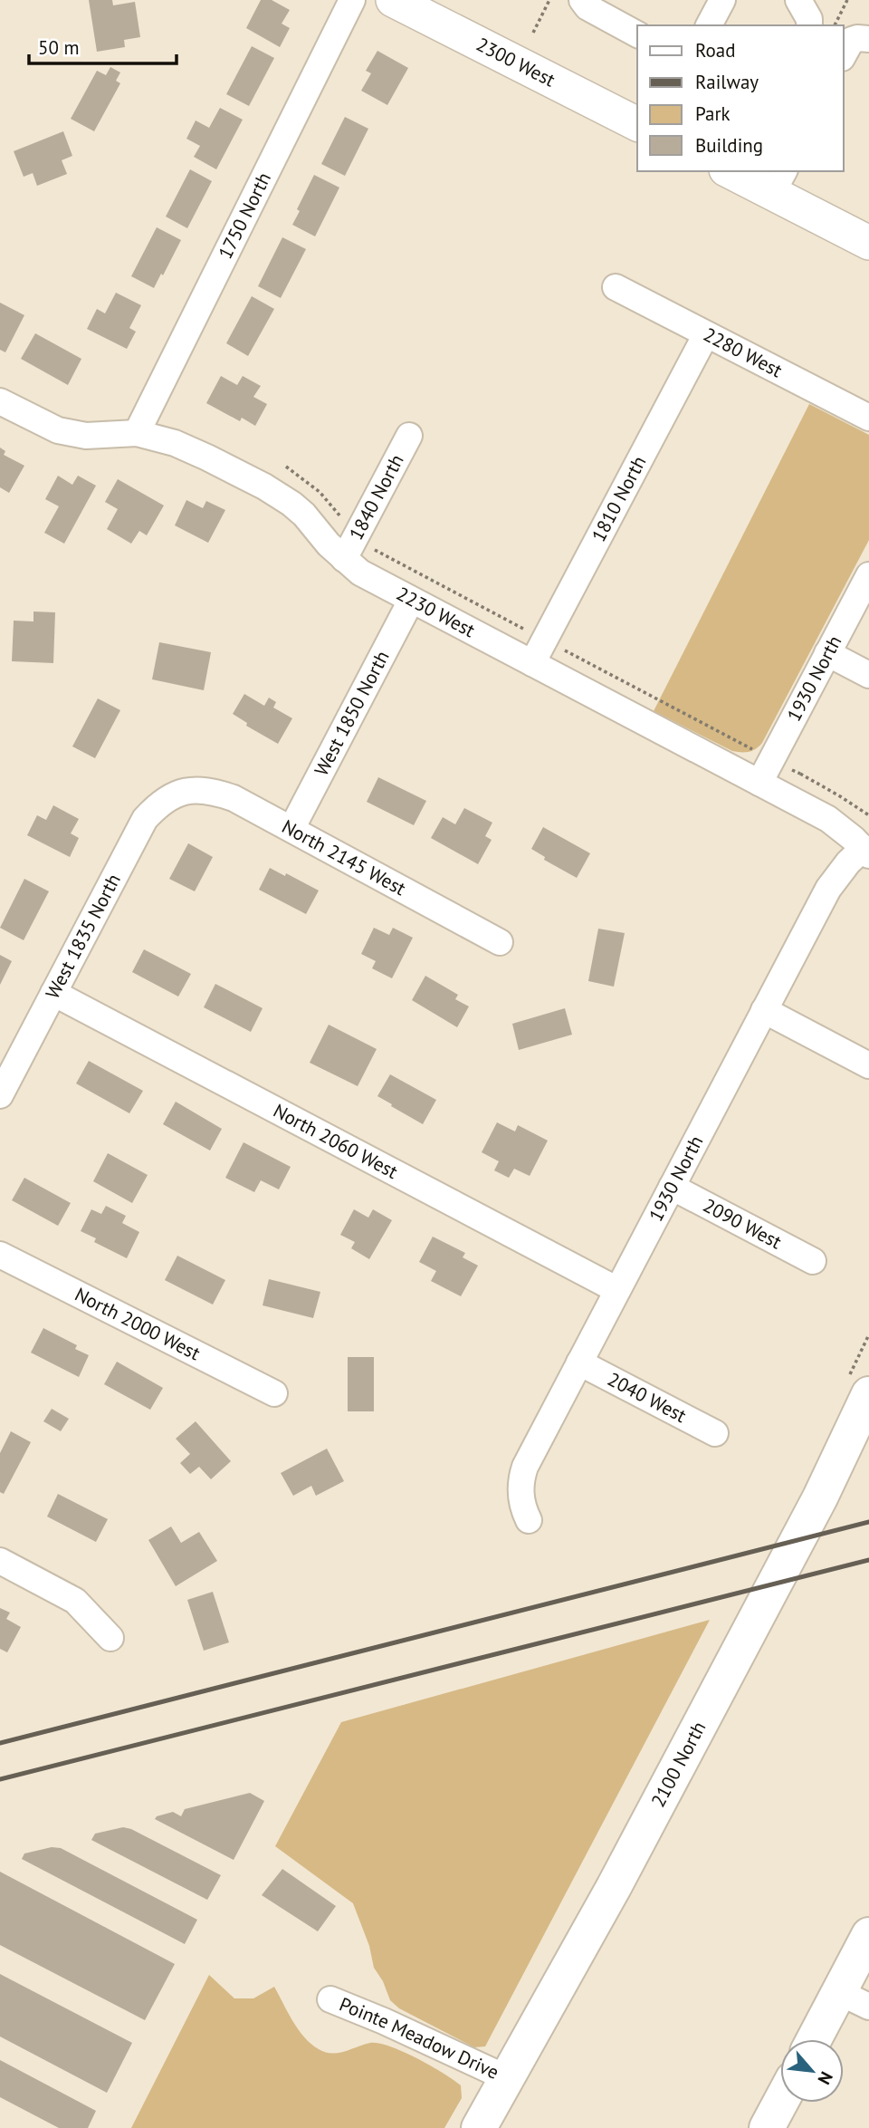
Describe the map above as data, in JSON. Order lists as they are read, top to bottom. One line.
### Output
{"streets":{"highway":["2100 North"],"main road":["2300 West"],"street":["1750 North","2280 West","1840 North","1810 North","2230 West","1930 North","West 1850 North","North 2145 West","West 1835 North","North 2060 West","2090 West","North 2000 West","2040 West","Pointe Meadow Drive"]},"crossings":[["1750 North","2230 West"],["2280 West","1810 North"],["1840 North","2230 West"],["1810 North","2230 West"],["2230 West","1930 North"],["2230 West","West 1850 North"],["1930 North","North 2060 West"],["1930 North","2090 West"],["1930 North","2040 West"],["West 1850 North","North 2145 West"],["North 2145 West","West 1835 North"],["West 1835 North","North 2060 West"],["2100 North","Pointe Meadow Drive"]],"legend":["Road","Railway","Park","Building"],"scale_bar":"50 m","north":"bottom right"}
